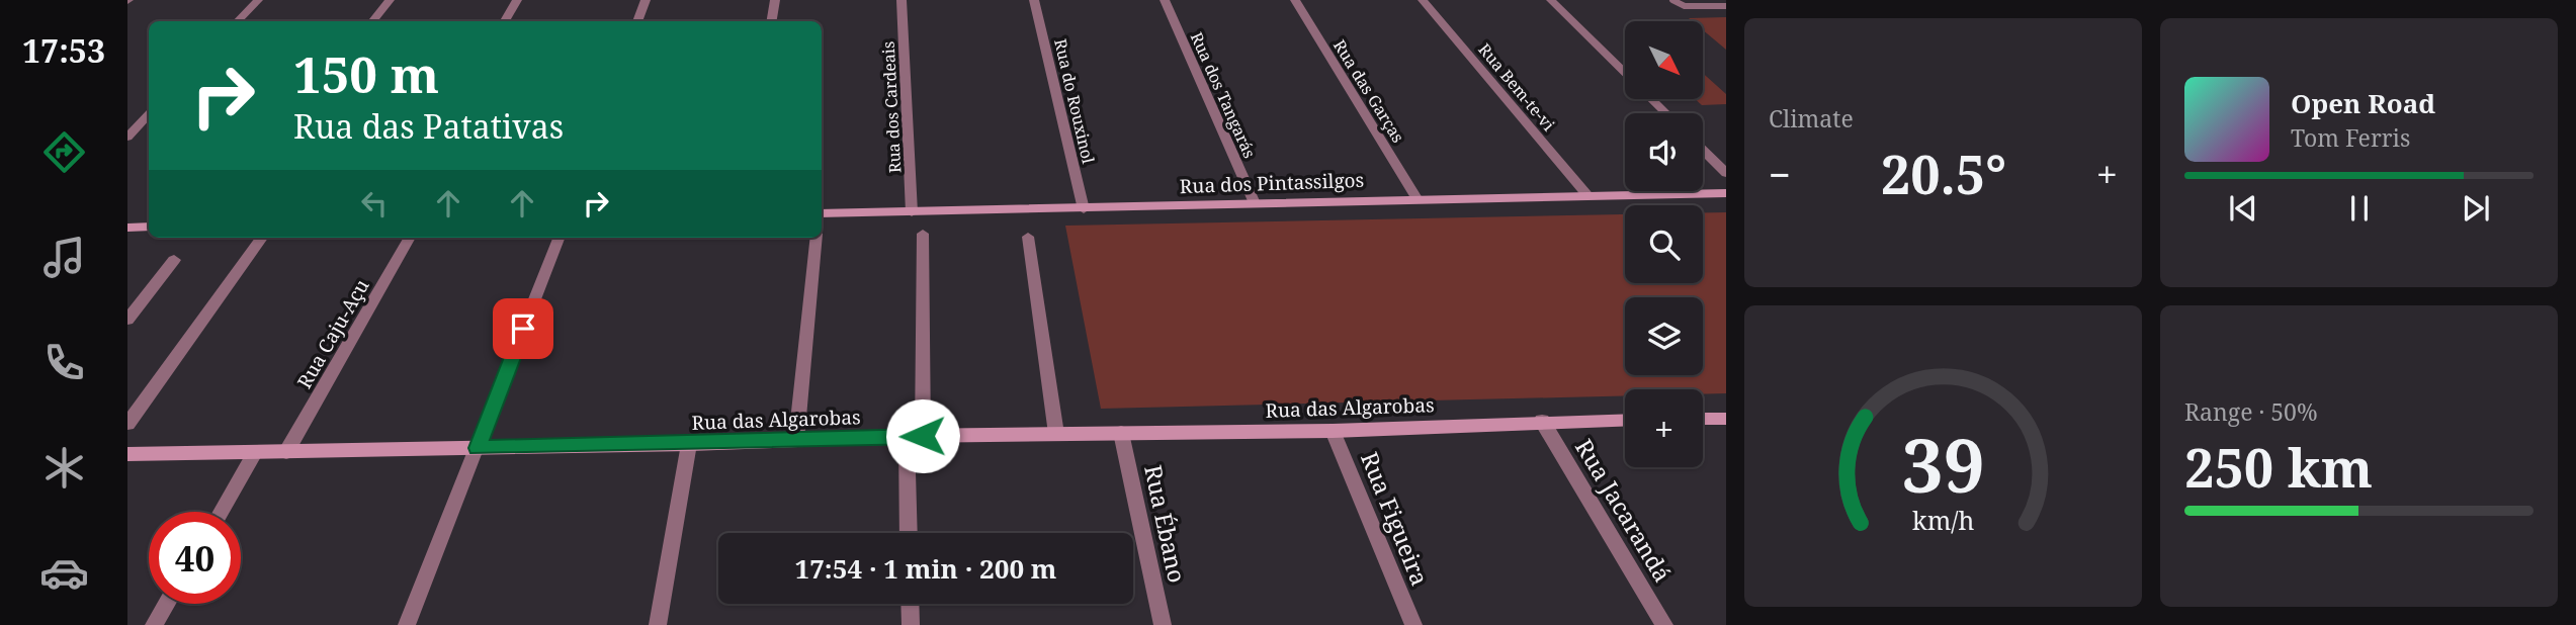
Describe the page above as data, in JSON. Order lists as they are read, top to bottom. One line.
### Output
{"streets":{"street":["Rua Bem-te-vi","Rua das Garças","Rua dos Tangarás","Rua do Rouxinol","Rua dos Cardeais","Rua dos Pintassilgos","Rua Caju-Açu","Rua das Algarobas","Rua Jacarandá","Rua Figueira","Rua Ébano"]},"crossings":[["Rua Bem-te-vi","Rua dos Pintassilgos"],["Rua das Garças","Rua dos Pintassilgos"],["Rua dos Tangarás","Rua dos Pintassilgos"],["Rua do Rouxinol","Rua dos Pintassilgos"],["Rua dos Cardeais","Rua dos Pintassilgos"],["Rua Caju-Açu","Rua das Algarobas"],["Rua das Algarobas","Rua Jacarandá"],["Rua das Algarobas","Rua Figueira"],["Rua das Algarobas","Rua Ébano"]],"north":"bottom right","page":{"tabs":"17:53","tile":["Climate",["Range · 50%","250 km"]],"map_buttons":"+","turn":["150 m","Rua das Patativas"],"song":["Open Road","Tom Ferris"],"heat":["−","20.5°","+"],"limit":"40","trip":"17:54 · 1 min · 200 m","gauge":["39","km/h"]}}
